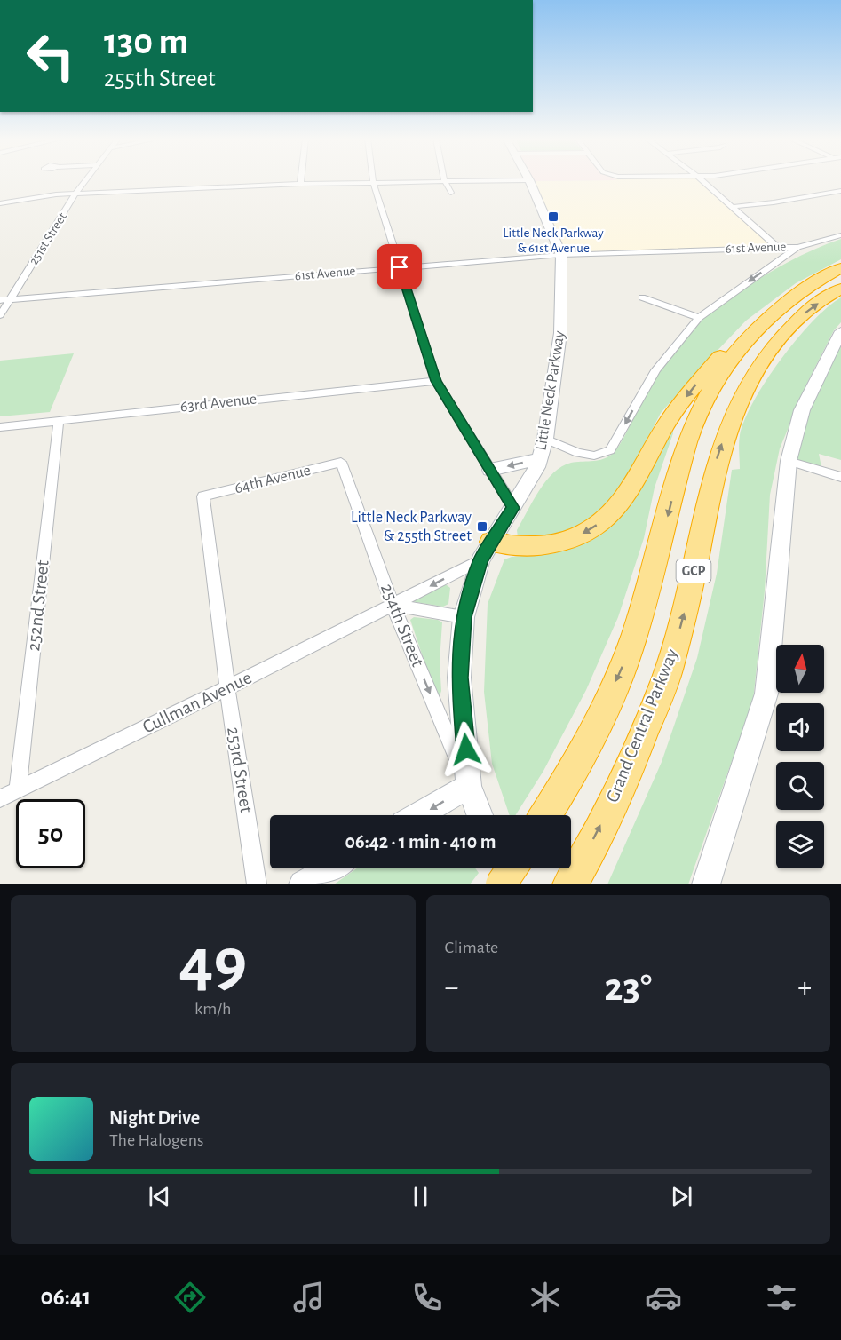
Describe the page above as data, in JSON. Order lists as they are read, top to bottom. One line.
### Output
{"streets":{"highway":["GCP","Grand Central Parkway"],"main road":["Little Neck Parkway"],"street":["251st Street","61st Avenue","63rd Avenue","64th Avenue","252nd Street","254th Street","Cullman Avenue","253rd Street"]},"crossings":[["251st Street","61st Avenue"],["61st Avenue","Little Neck Parkway"],["Little Neck Parkway","254th Street"],["Little Neck Parkway","Cullman Avenue"],["63rd Avenue","252nd Street"],["64th Avenue","254th Street"],["64th Avenue","253rd Street"],["252nd Street","Cullman Avenue"],["254th Street","Cullman Avenue"],["Cullman Avenue","253rd Street"]],"one_way":["254th Street"],"places":{"transit":["Little Neck Parkway & 61st Avenue","Little Neck Parkway & 255th Street"]},"north":"top","page":{"turn":["130 m","255th Street"],"limit":"50","trip":"06:42 · 1 min · 410 m","tile":[["49","km/h"],"Climate"],"heat":["−","23°","+"],"song":["Night Drive","The Halogens"],"tabs":"06:41"}}
